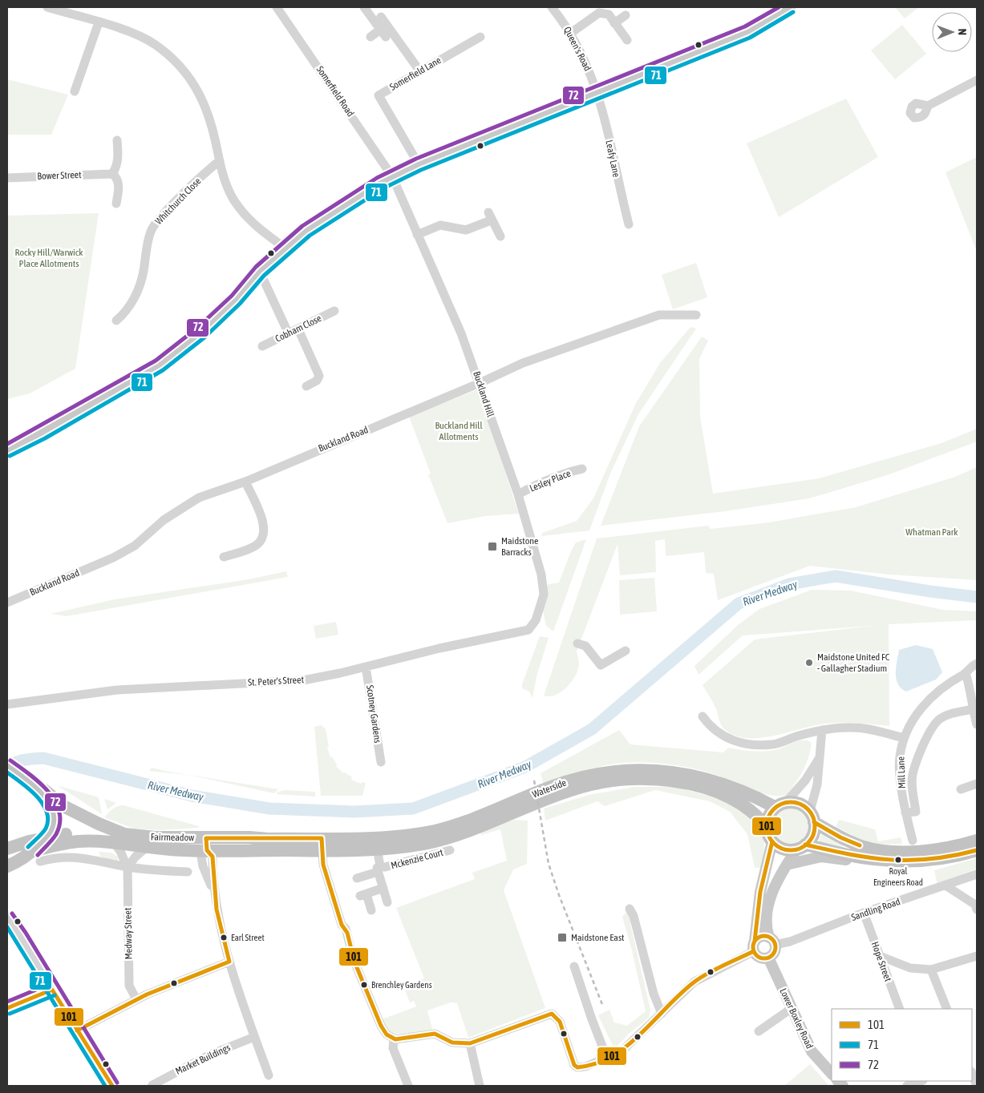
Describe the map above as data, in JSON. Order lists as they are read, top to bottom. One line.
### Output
{"streets":{"highway":["Waterside","Fairmeadow"],"main road":["Lower Boxley Road"],"street":["Queen's Road","Somerfield Lane","Somerfield Road","Leafy Lane","Bower Street","Whitchurch Close","Cobham Close","Buckland Hill","Buckland Road","Lesley Place","St. Peter's Street","Scotney Gardens","Mill Lane","Mckenzie Court","Sandling Road","Medway Street","Hope Street","Market Buildings"]},"crossings":[["Queen's Road","Leafy Lane"],["Somerfield Road","Buckland Hill"],["Buckland Hill","Buckland Road"],["Buckland Hill","Lesley Place"],["Buckland Hill","St. Peter's Street"],["St. Peter's Street","Scotney Gardens"],["Waterside","Fairmeadow"],["Waterside","Mckenzie Court"],["Fairmeadow","Medway Street"],["Sandling Road","Hope Street"],["Sandling Road","Lower Boxley Road"]],"water":["River Medway"],"parks":["Rocky Hill/Warwick Place Allotments","Buckland Hill Allotments","Whatman Park"],"places":{"transit":["Maidstone Barracks","Maidstone East"],"other":["Maidstone United FC - Gallagher Stadium","Royal Engineers Road","Earl Street","Brenchley Gardens"]},"lines":["transit line 72","transit line 71","transit line 101"],"legend":["101","71","72"],"north":"right"}
